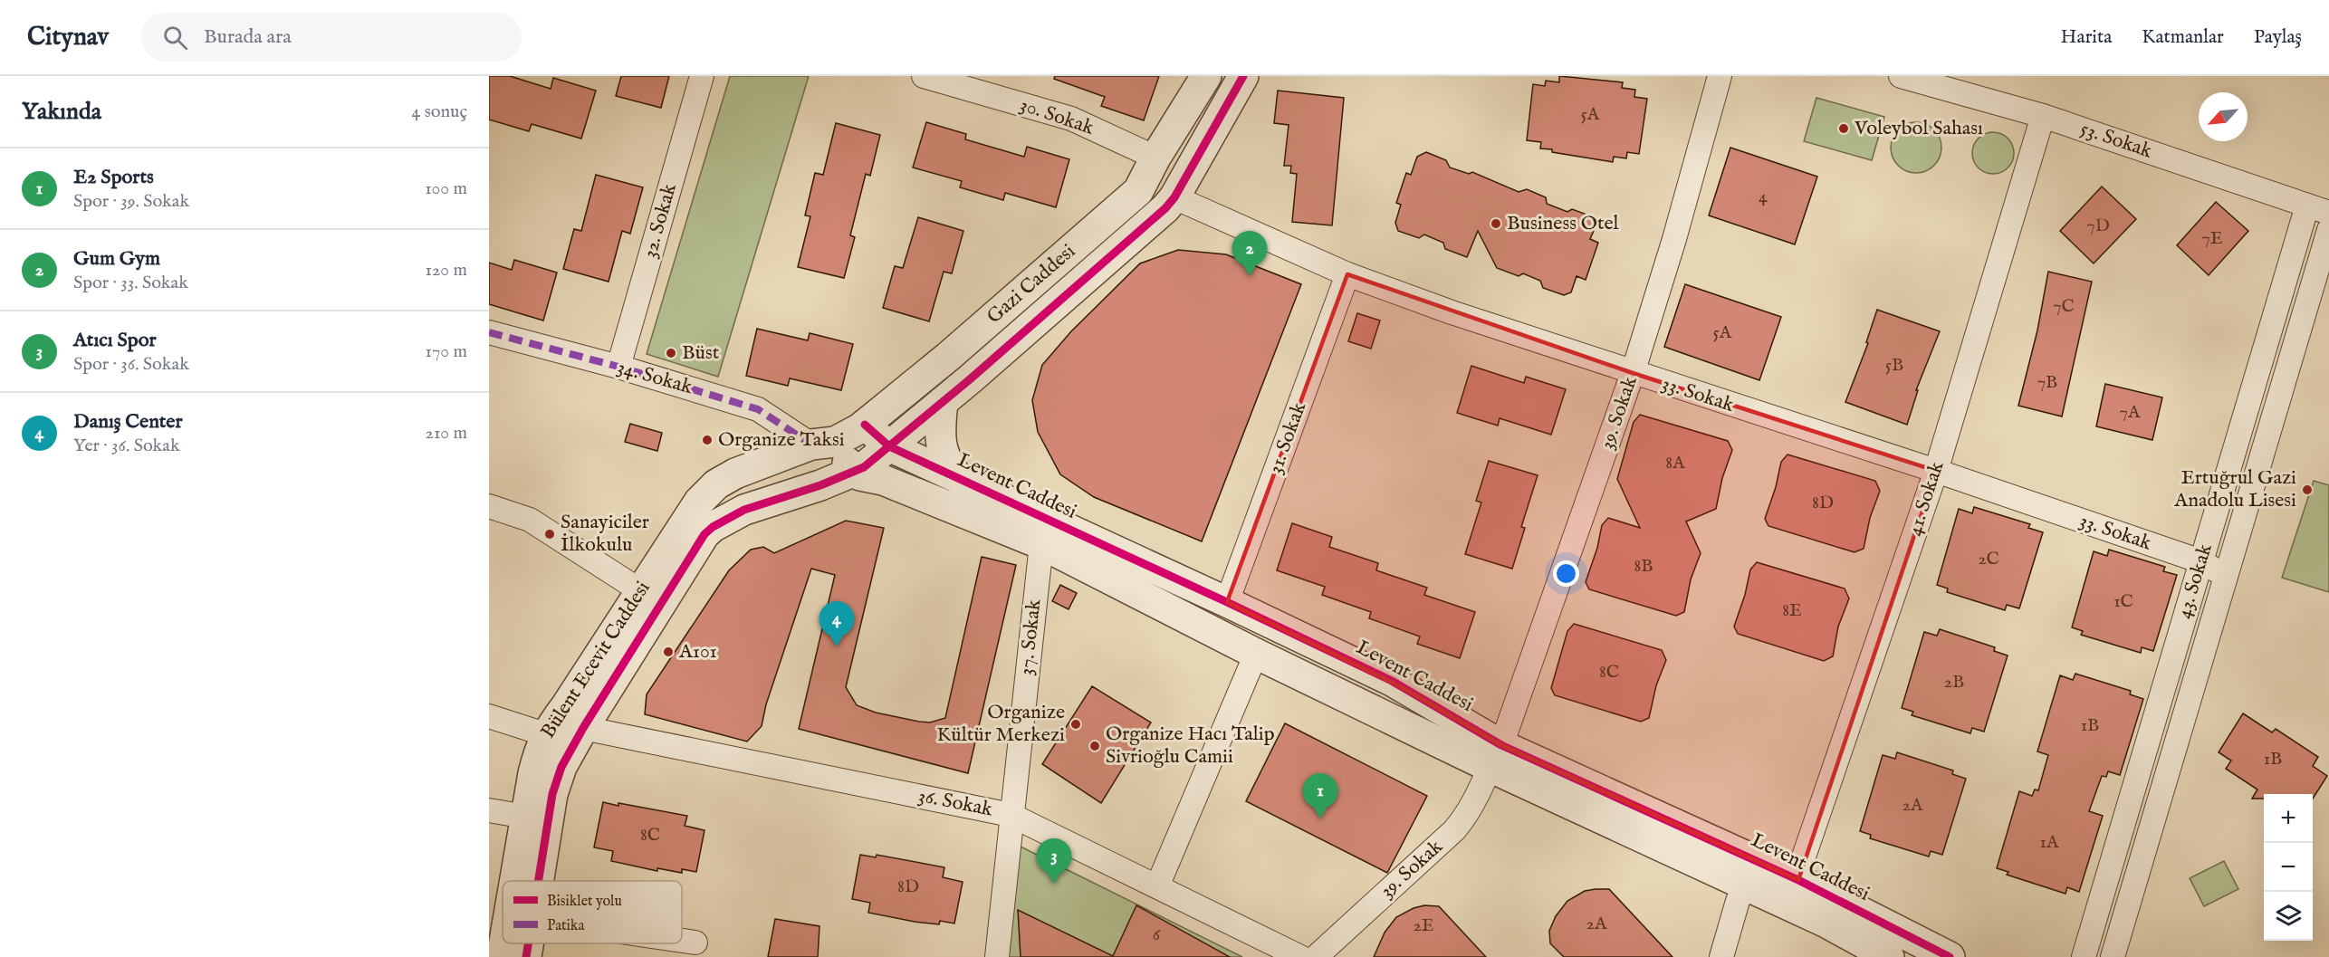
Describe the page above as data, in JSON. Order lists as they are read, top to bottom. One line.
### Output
{"streets":{"street":["30. Sokak","53. Sokak","32. Sokak","Gazi Caddesi","34. Sokak","33. Sokak","39. Sokak","31. Sokak","Levent Caddesi","41. Sokak","43. Sokak","37. Sokak","Bülent Ecevit Caddesi","36. Sokak"]},"crossings":[["30. Sokak","Gazi Caddesi"],["53. Sokak","41. Sokak"],["53. Sokak","43. Sokak"],["32. Sokak","34. Sokak"],["Gazi Caddesi","34. Sokak"],["Gazi Caddesi","Levent Caddesi"],["Gazi Caddesi","Bülent Ecevit Caddesi"],["34. Sokak","Levent Caddesi"],["34. Sokak","Bülent Ecevit Caddesi"],["33. Sokak","39. Sokak"],["33. Sokak","31. Sokak"],["33. Sokak","41. Sokak"],["33. Sokak","43. Sokak"],["39. Sokak","Levent Caddesi"],["31. Sokak","Levent Caddesi"],["Levent Caddesi","41. Sokak"],["Levent Caddesi","37. Sokak"],["Levent Caddesi","Bülent Ecevit Caddesi"],["37. Sokak","36. Sokak"]],"places":["Voleybol Sahası","Business Otel","Büst","Organize Taksi","Ertuğrul Gazi Anadolu Lisesi","Sanayiciler İlkokulu","A101","Organize Kültür Merkezi","Organize Hacı Talip Sivrioğlu Camii"],"house_numbers":["5A","4","7D","7E","7C","5A","5B","7B","7A","8A","8D","2C","8B","1C","8E","8C","2B","1B","1B","2A","8C","1A","8D","2A","2E","6"],"legend":["Bisiklet yolu","Patika"],"north":"bottom left","page":{"header":"Citynav","search":"Burada ara","nav":["Harita","Katmanlar","Paylaş"],"heading":["Yakında","4 sonuç"],"list":[{"mark":"1","name":"E2 Sports","note":"Spor · 39. Sokak","value":"100 m"},{"mark":"2","name":"Gum Gym","note":"Spor · 33. Sokak","value":"120 m"},{"mark":"3","name":"Atıcı Spor","note":"Spor · 36. Sokak","value":"170 m"},{"mark":"4","name":"Danış Center","note":"Yer · 36. Sokak","value":"210 m"}],"pins":["2","4","1","3"],"map_buttons":["+","−"]}}
